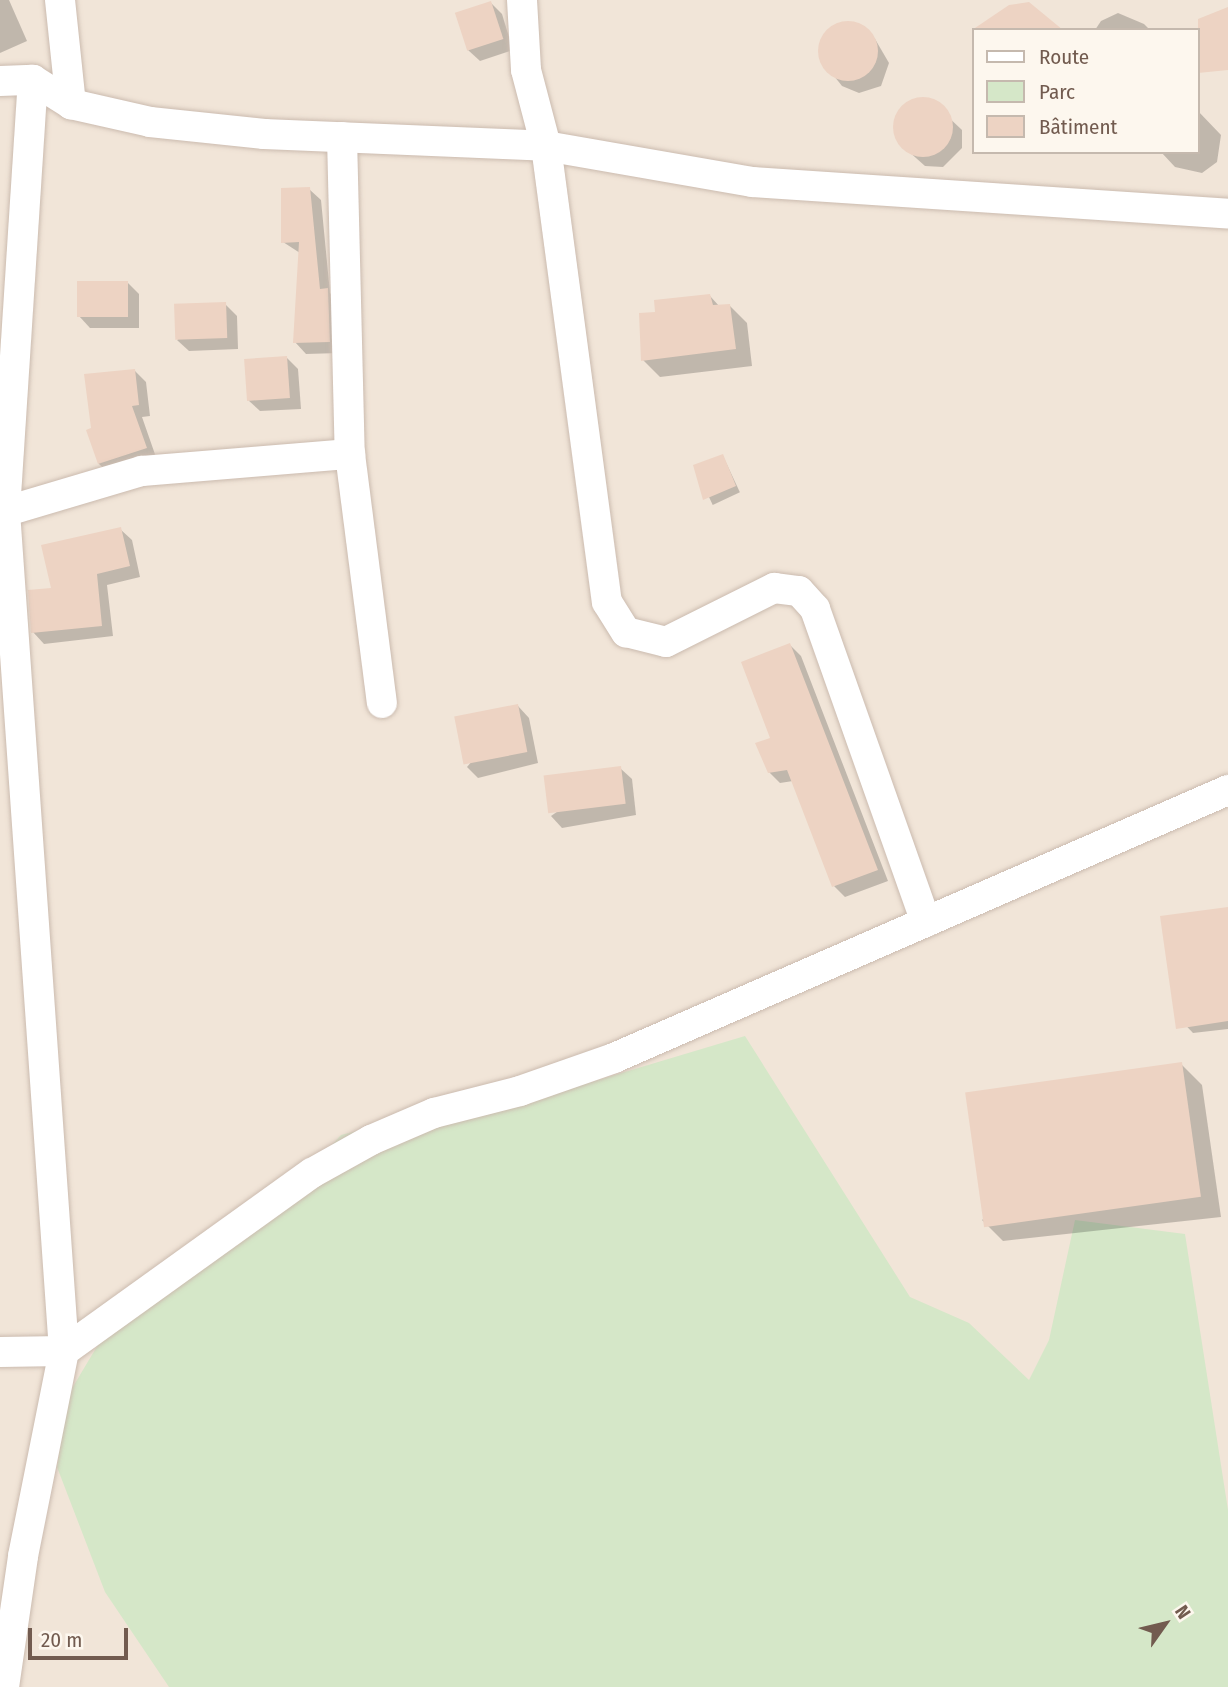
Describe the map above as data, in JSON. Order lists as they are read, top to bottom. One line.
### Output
{"legend":["Route","Parc","Bâtiment"],"scale_bar":"20 m","north":"top right"}
